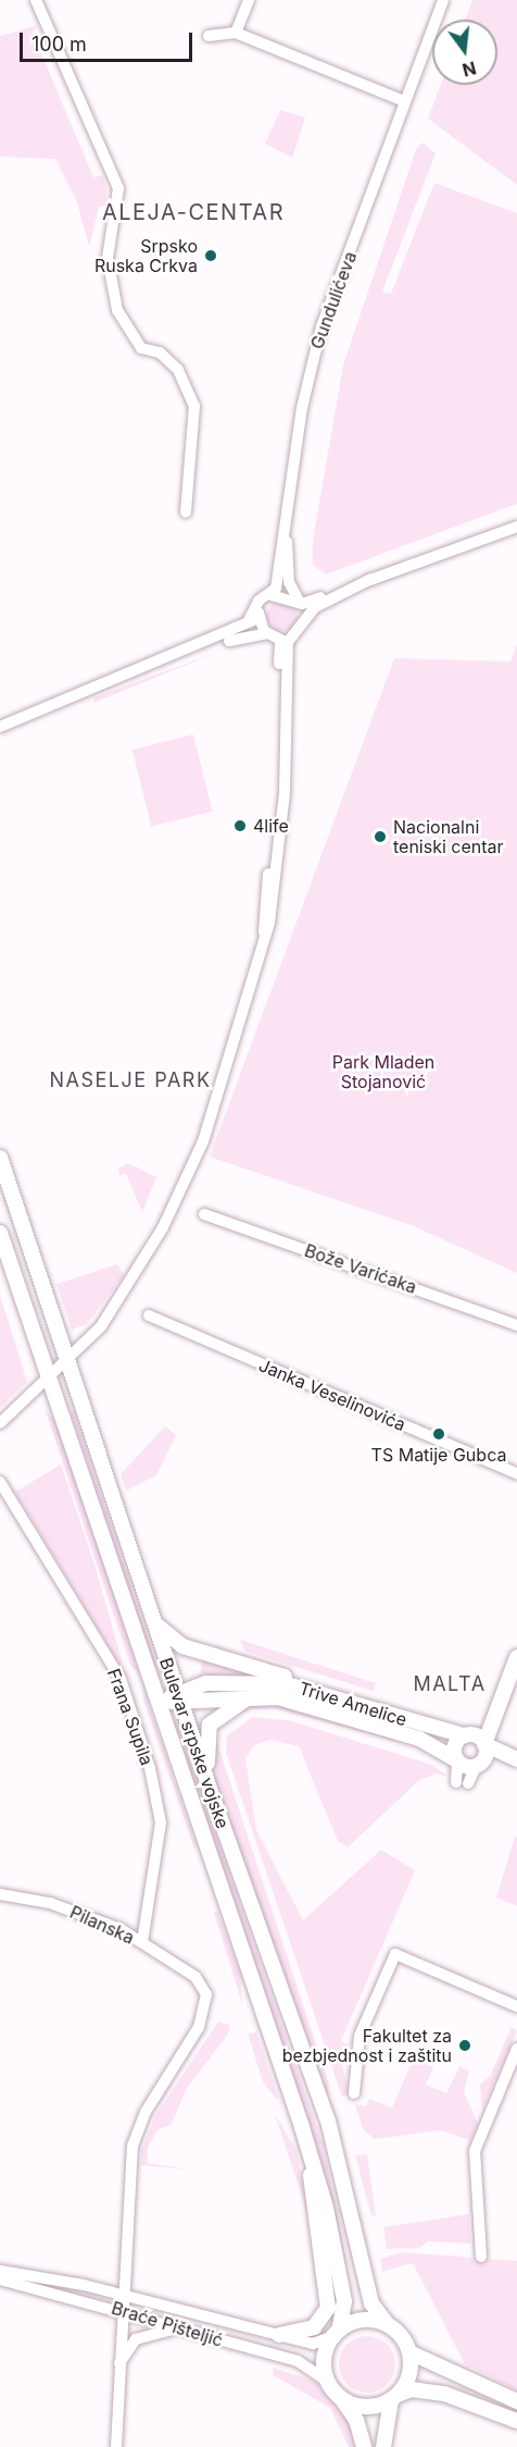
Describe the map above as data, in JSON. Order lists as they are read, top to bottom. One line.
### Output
{"streets":{"main road":["Trive Amelice","Bulevar srpske vojske"],"street":["Gundulićeva","Bože Varićaka","Janka Veselinovića","Frana Supila","Pilanska","Braće Pišteljić"]},"crossings":[["Trive Amelice","Bulevar srpske vojske"],["Frana Supila","Pilanska"],["Bulevar srpske vojske","Braće Pišteljić"],["Pilanska","Braće Pišteljić"]],"districts":["ALEJA-CENTAR","NASELJE PARK","MALTA"],"parks":["Park Mladen Stojanović"],"places":["Srpsko Ruska Crkva","4life","Nacionalni teniski centar","TS Matije Gubca","Fakultet za bezbjednost i zaštitu"],"scale_bar":"100 m","north":"bottom"}
